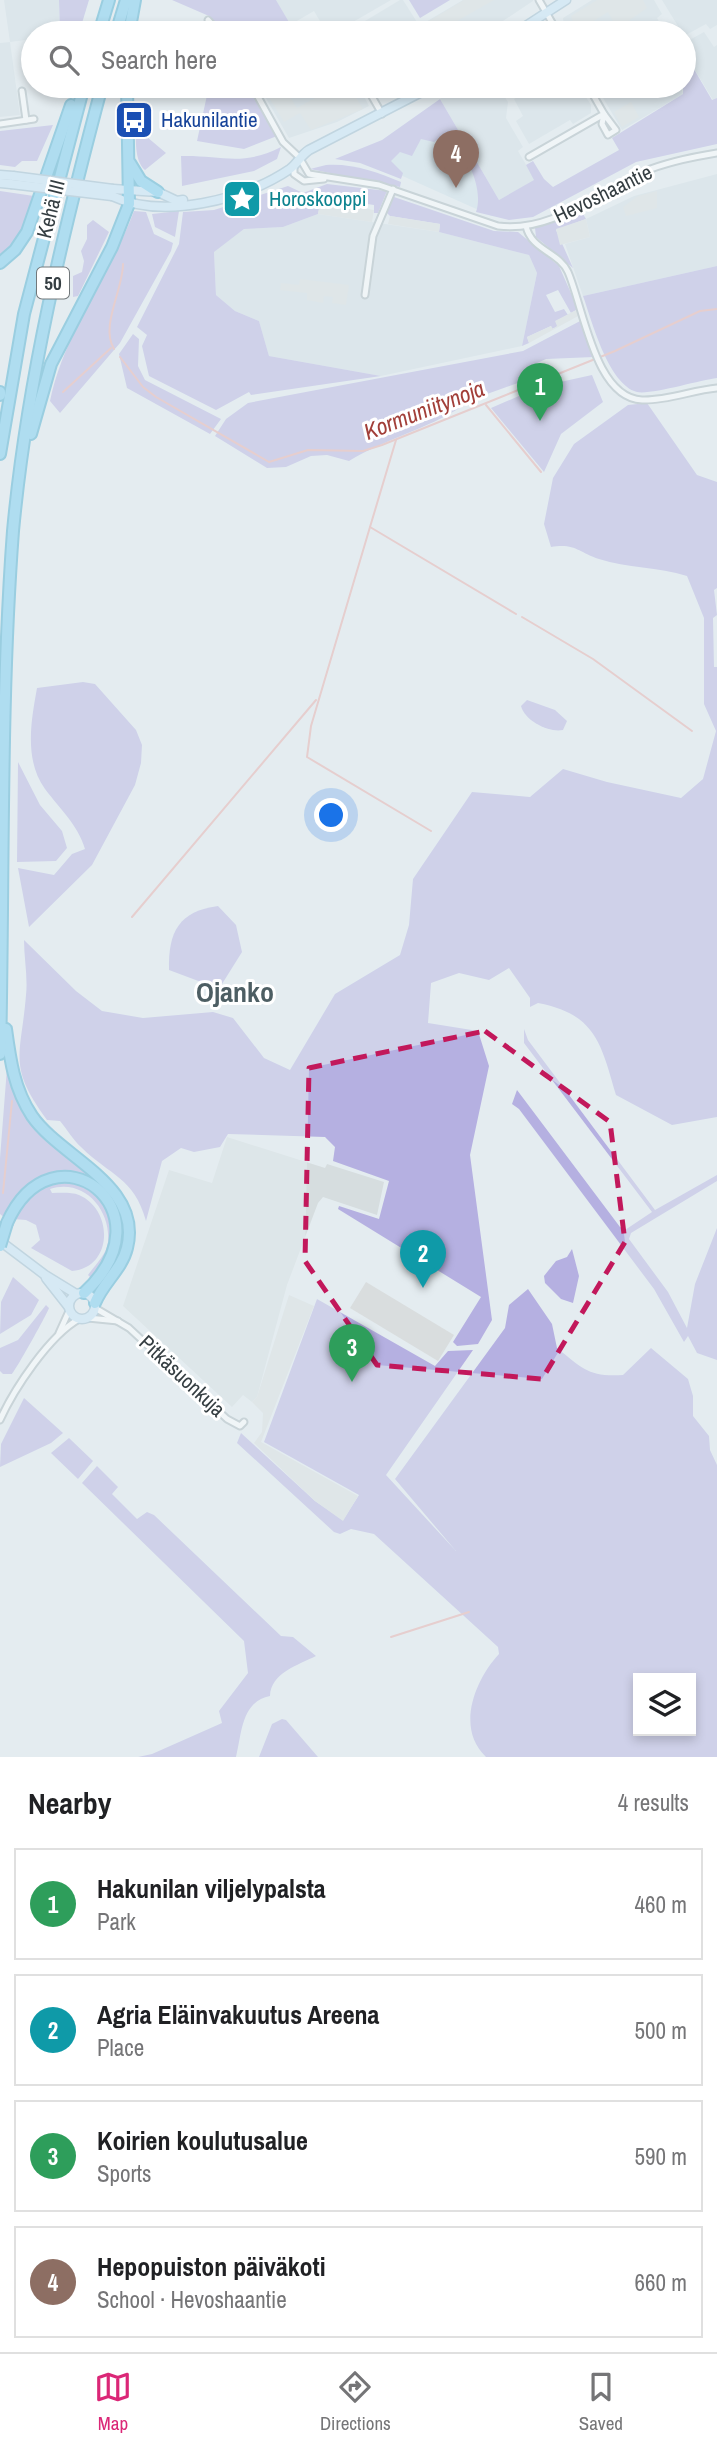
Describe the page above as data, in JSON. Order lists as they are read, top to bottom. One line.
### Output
{"streets":{"highway":["Kehä III","50"],"street":["Hevoshaantie","Pitkäsuonkuja"]},"districts":["Ojanko"],"water":["Kormuniitynoja"],"places":{"bus stop":["Hakunilantie"],"place":["Horoskooppi"]},"page":{"search":"Search here","pins":["4","1","2","3"],"heading":["Nearby","4 results"],"list":[{"mark":"1","name":"Hakunilan viljelypalsta","note":"Park","value":"460 m"},{"mark":"2","name":"Agria Eläinvakuutus Areena","note":"Place","value":"500 m"},{"mark":"3","name":"Koirien koulutusalue","note":"Sports","value":"590 m"},{"mark":"4","name":"Hepopuiston päiväkoti","note":"School · Hevoshaantie","value":"660 m"}],"nav":["Map","Directions","Saved"]}}
